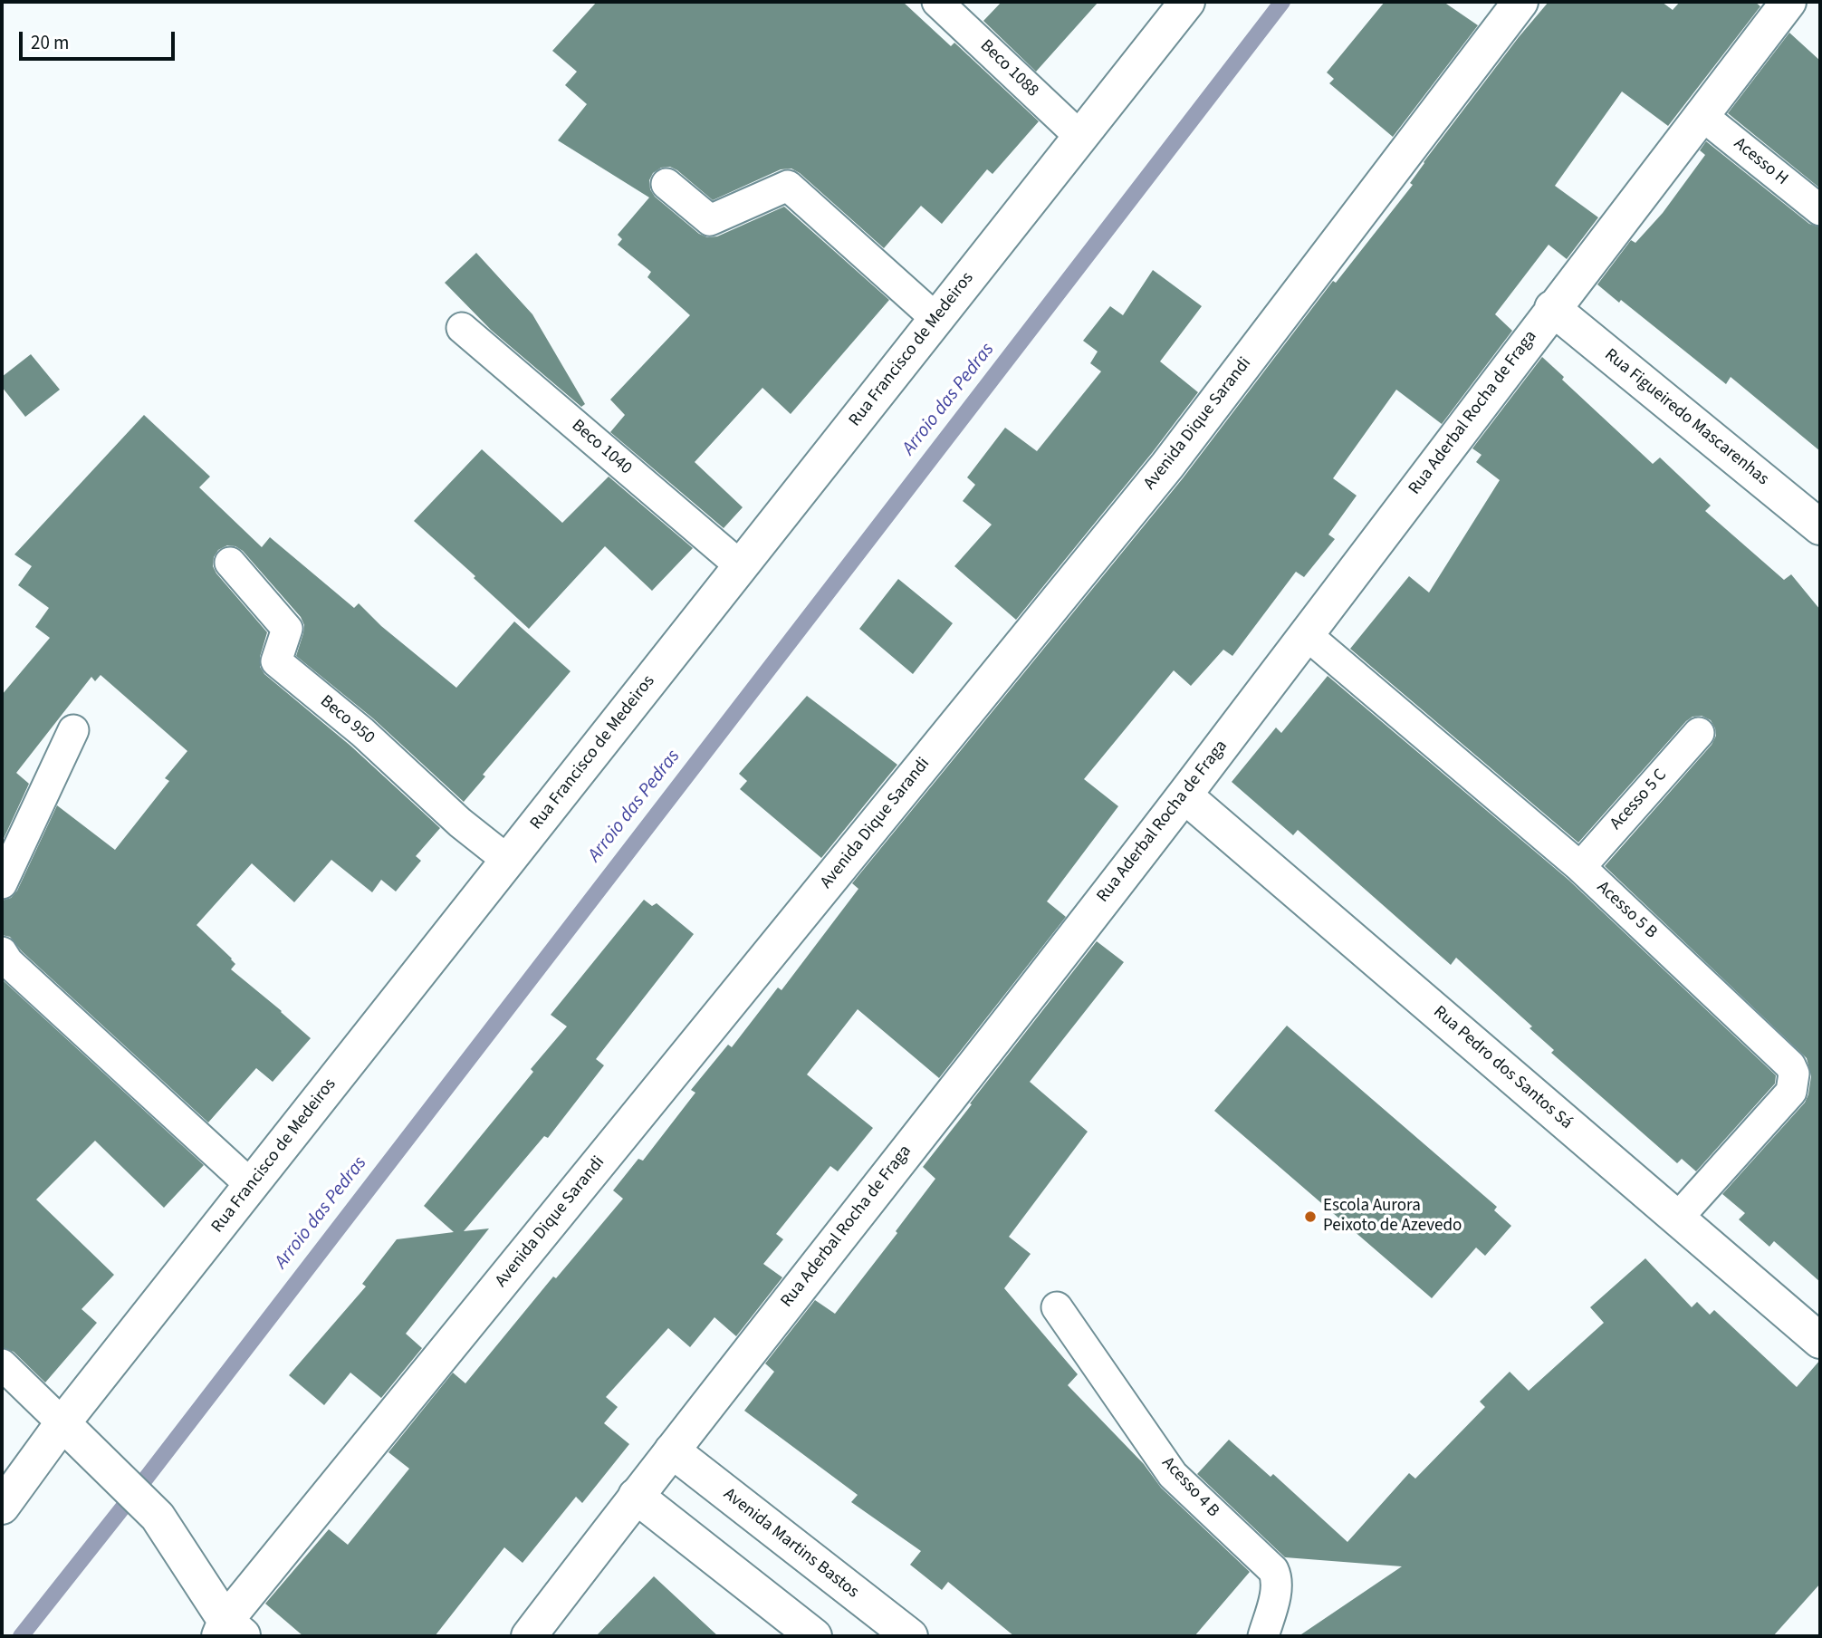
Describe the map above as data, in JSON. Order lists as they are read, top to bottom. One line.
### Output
{"streets":{"street":["Rua Francisco de Medeiros","Rua Aderbal Rocha de Fraga","Rua Figueiredo Mascarenhas","Avenida Dique Sarandi","Rua Pedro dos Santos Sá","Avenida Martins Bastos"],"lane":["Beco 1088","Acesso H","Beco 1040","Beco 950","Acesso 5 C","Acesso 5 B","Acesso 4 B"]},"crossings":[["Beco 1088","Rua Francisco de Medeiros"],["Acesso H","Rua Aderbal Rocha de Fraga"],["Rua Francisco de Medeiros","Beco 1040"],["Rua Francisco de Medeiros","Beco 950"],["Rua Aderbal Rocha de Fraga","Rua Figueiredo Mascarenhas"],["Rua Aderbal Rocha de Fraga","Acesso 5 B"],["Rua Aderbal Rocha de Fraga","Rua Pedro dos Santos Sá"],["Rua Aderbal Rocha de Fraga","Avenida Martins Bastos"],["Acesso 5 C","Acesso 5 B"],["Acesso 5 B","Rua Pedro dos Santos Sá"]],"water":["Arroio das Pedras"],"places":["Escola Aurora Peixoto de Azevedo"],"scale_bar":"20 m"}
